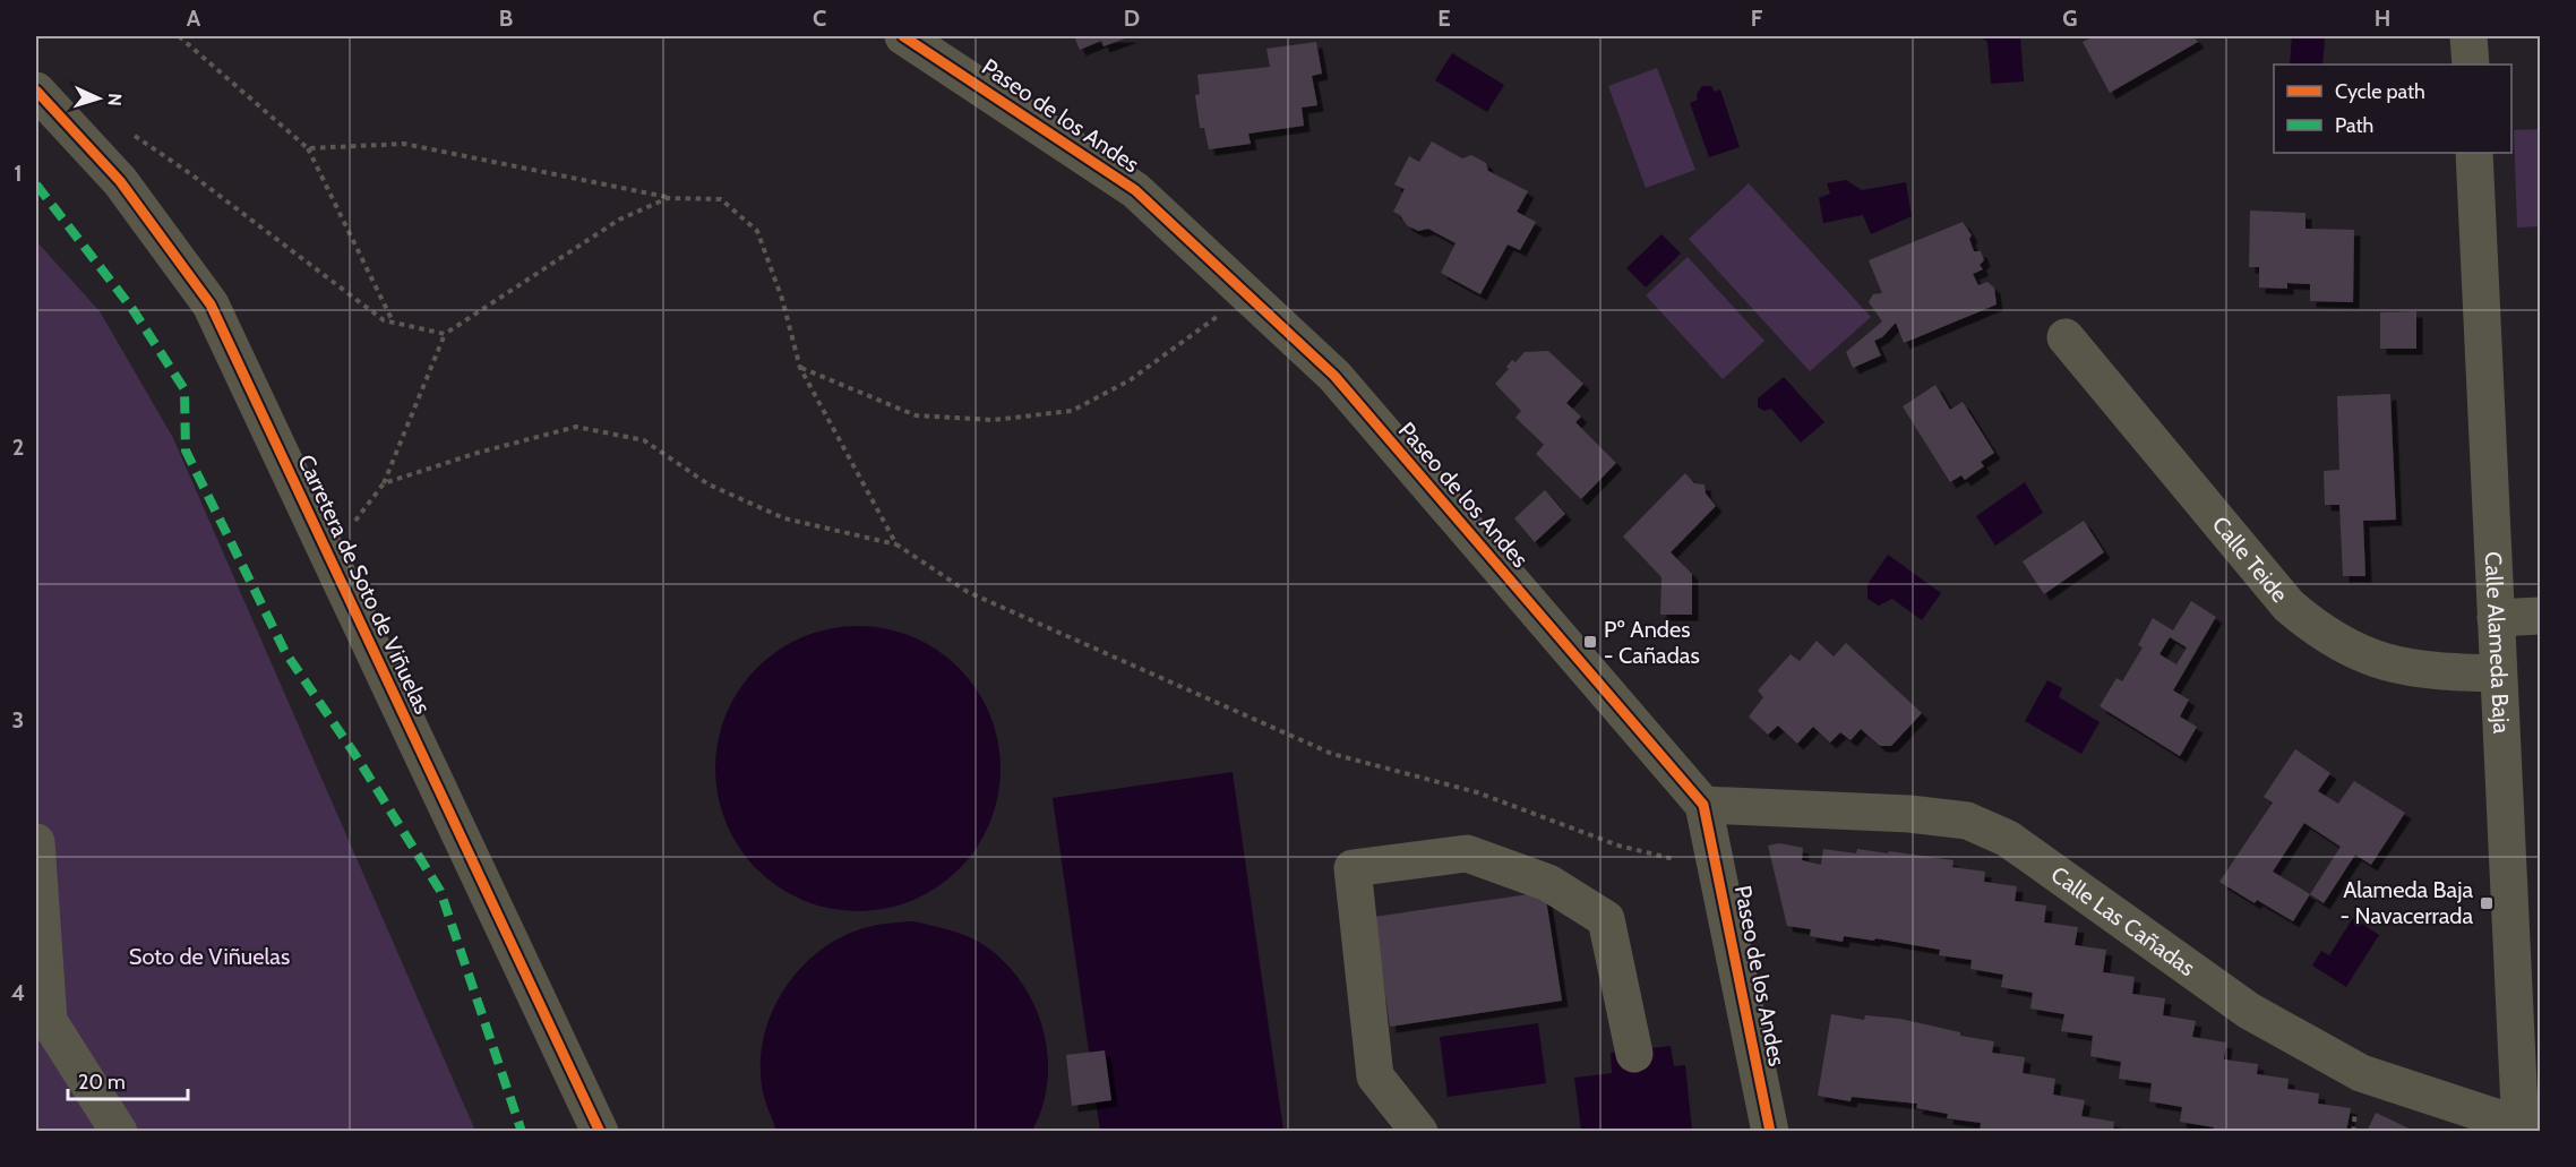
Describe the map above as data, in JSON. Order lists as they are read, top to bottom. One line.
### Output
{"streets":{"street":["Paseo de los Andes","Calle Teide","Carretera de Soto de Viñuelas","Calle Alameda Baja","Calle Las Cañadas"]},"crossings":[["Paseo de los Andes","Calle Las Cañadas"],["Calle Teide","Calle Alameda Baja"],["Calle Alameda Baja","Calle Las Cañadas"]],"parks":["Soto de Viñuelas"],"places":{"transit":["Pº Andes - Cañadas","Alameda Baja - Navacerrada"]},"legend":["Cycle path","Path"],"scale_bar":"20 m","north":"right","grid":{"columns":["A","B","C","D","E","F","G","H"],"rows":["1","2","3","4"]}}
